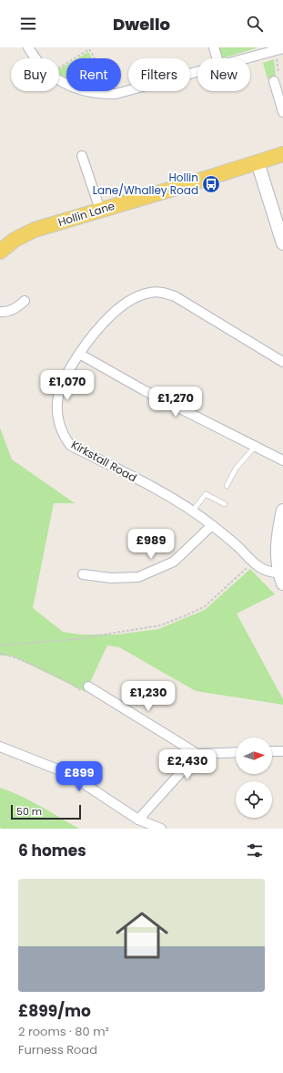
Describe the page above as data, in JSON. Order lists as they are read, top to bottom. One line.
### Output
{"streets":{"main road":["Hollin Lane"],"street":["Kirkstall Road"]},"places":{"bus stop":["Hollin Lane/Whalley Road"]},"scale_bar":"50 m","north":"right","page":{"header":"Dwello","chip":["Buy","Rent","Filters","New"],"price":["£1,070","£1,270","£989","£1,230","£2,430","£899"],"scale":"50 m","heading":"6 homes","list":[{"name":"£899/mo","note":"2 rooms · 80 m² · Furness Road"}]}}
